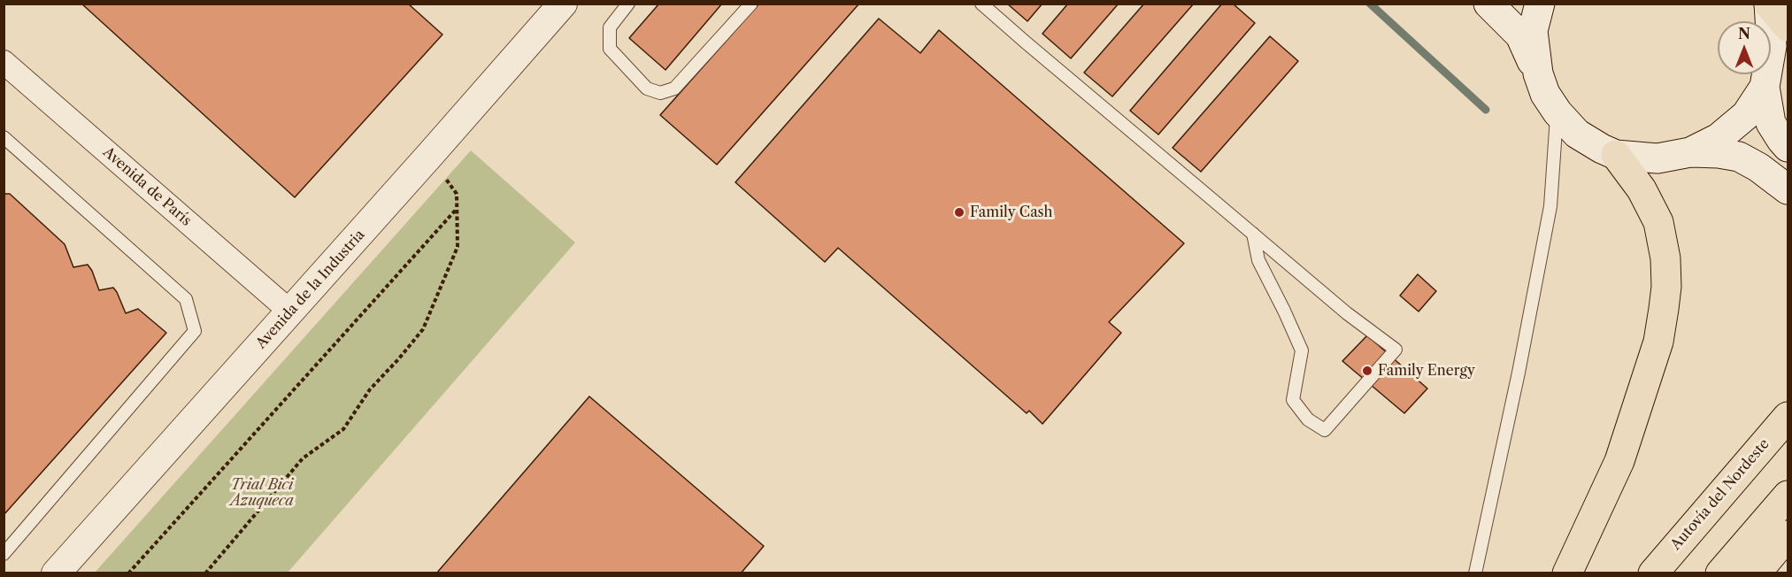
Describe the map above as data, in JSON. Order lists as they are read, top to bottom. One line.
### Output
{"streets":{"highway":["Autovía del Nordeste"],"street":["Avenida de París","Avenida de la Industria"]},"crossings":[["Avenida de París","Avenida de la Industria"]],"parks":["Trial Bici Azuqueca"],"places":["Family Cash","Family Energy"],"north":"top"}
